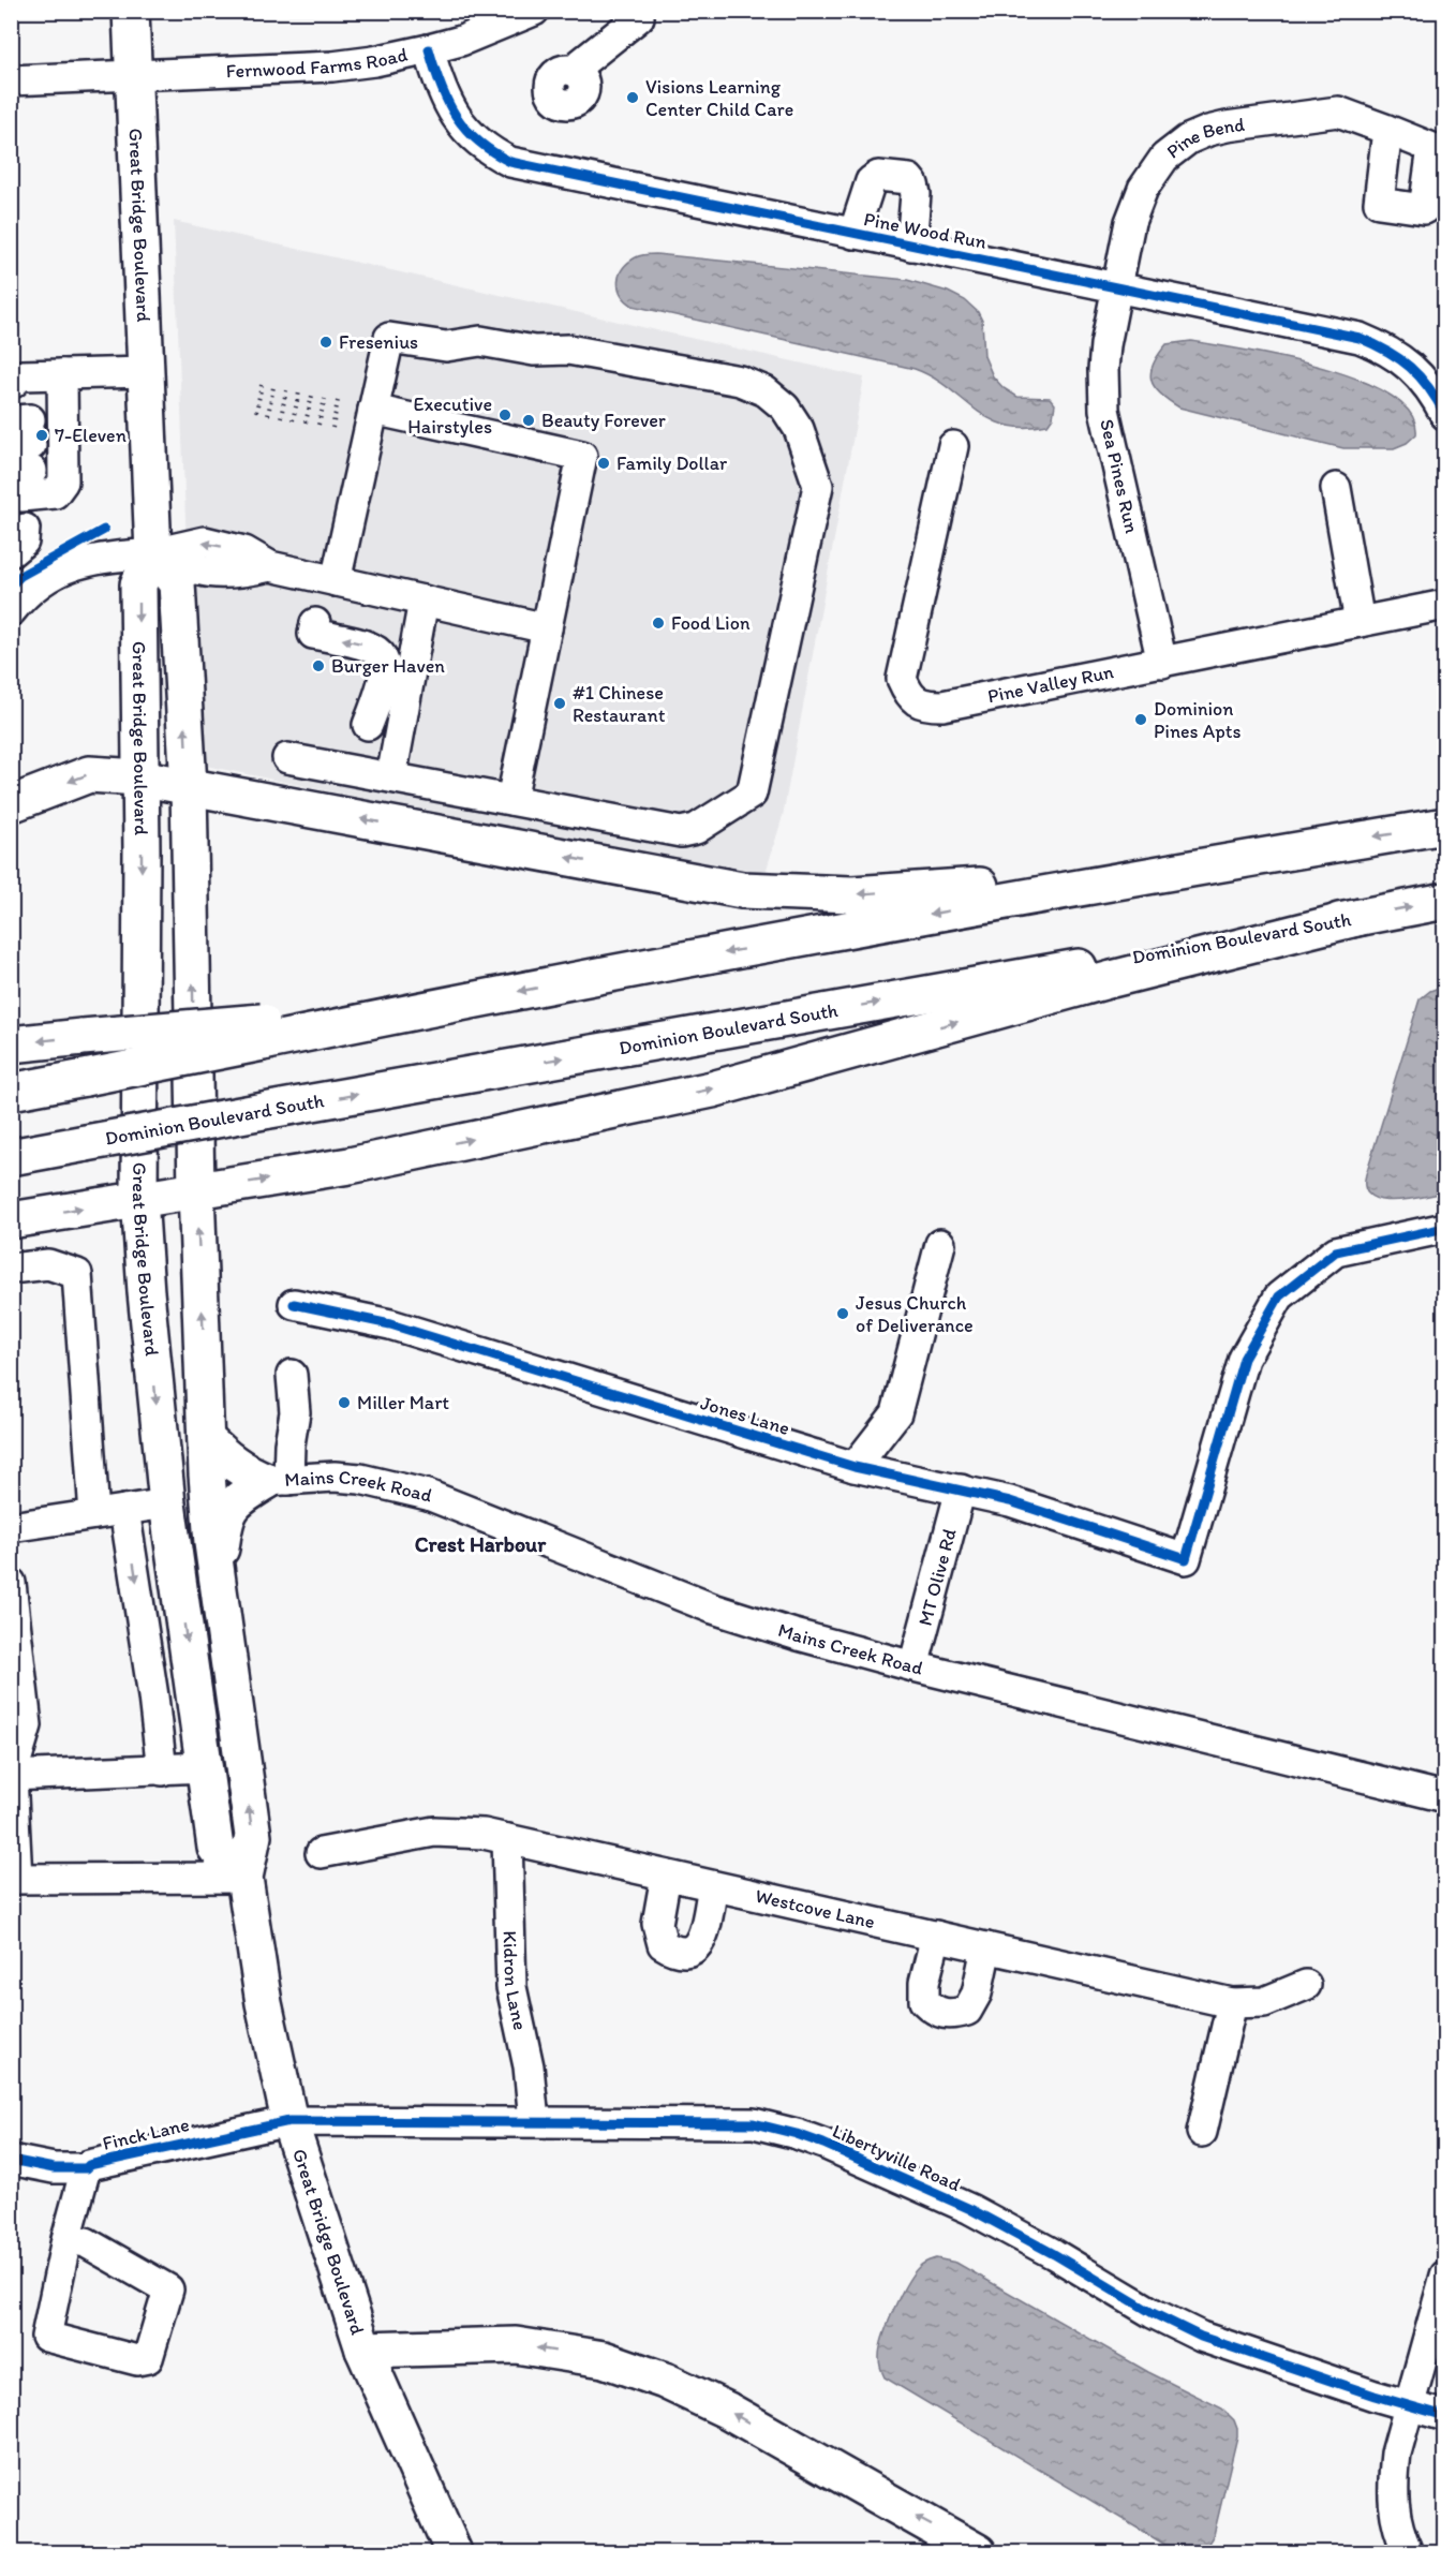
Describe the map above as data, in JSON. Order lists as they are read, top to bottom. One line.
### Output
{"streets":{"main road":["Great Bridge Boulevard","Dominion Boulevard South"],"street":["Fernwood Farms Road","Pine Bend","Pine Wood Run","Sea Pines Run","Pine Valley Run","Jones Lane","Mains Creek Road","MT Olive Rd","Westcove Lane","Kidron Lane","Finck Lane","Libertyville Road"]},"crossings":[["Fernwood Farms Road","Great Bridge Boulevard"],["Fernwood Farms Road","Pine Wood Run"],["Pine Bend","Pine Wood Run"],["Pine Bend","Sea Pines Run"],["Great Bridge Boulevard","Finck Lane"],["Great Bridge Boulevard","Libertyville Road"],["Pine Wood Run","Sea Pines Run"],["Sea Pines Run","Pine Valley Run"],["Jones Lane","MT Olive Rd"],["Mains Creek Road","MT Olive Rd"],["Westcove Lane","Kidron Lane"],["Kidron Lane","Libertyville Road"],["Finck Lane","Libertyville Road"]],"districts":["Crest Harbour"],"places":["Visions Learning Center Child Care","Fresenius","Executive Hairstyles","Beauty Forever","7-Eleven","Family Dollar","Food Lion","Burger Haven","#1 Chinese Restaurant","Dominion Pines Apts","Jesus Church of Deliverance","Miller Mart"]}
